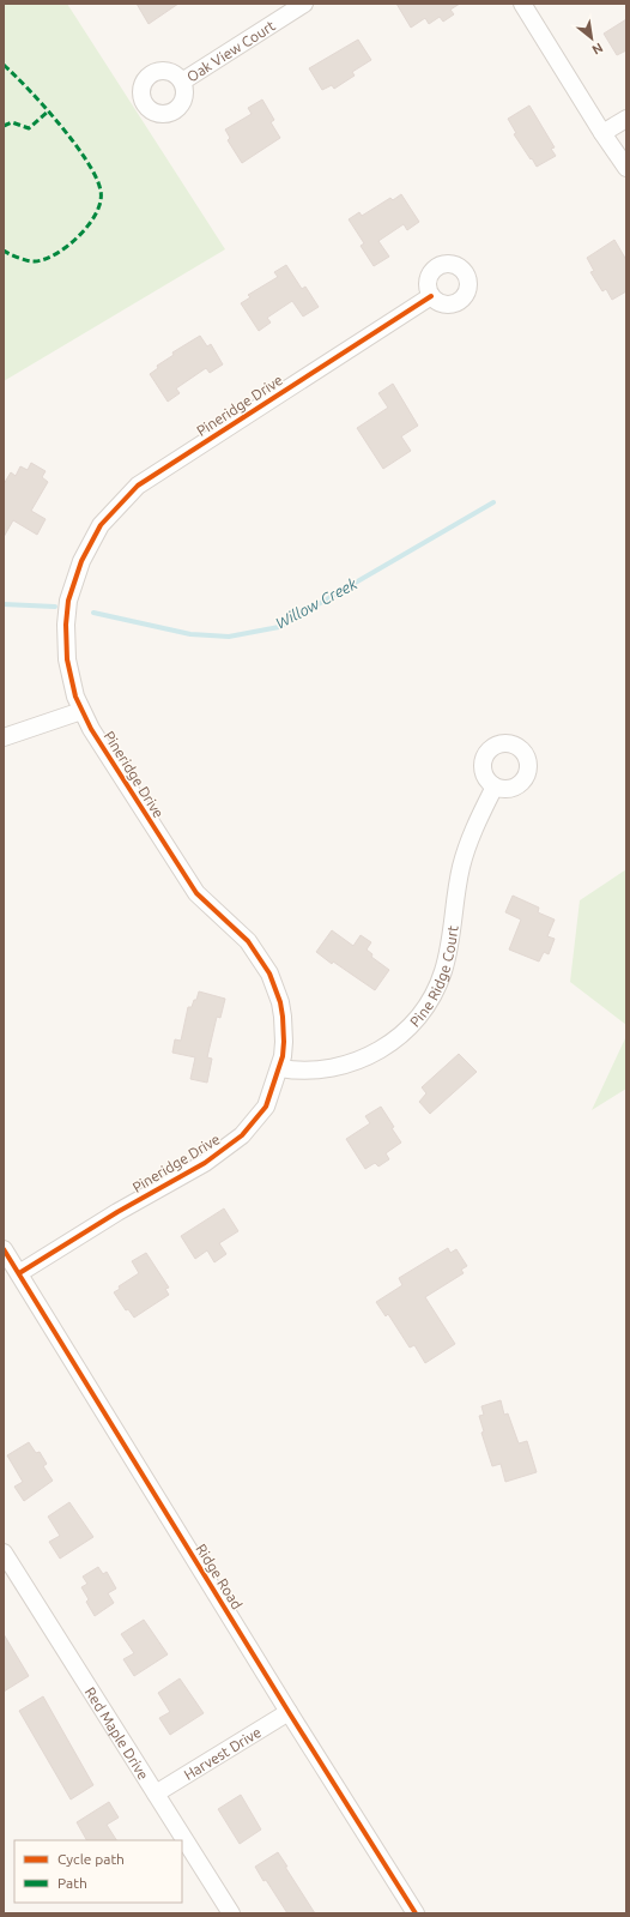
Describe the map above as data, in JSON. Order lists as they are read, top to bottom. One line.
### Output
{"streets":{"street":["Oak View Court","Pineridge Drive","Pine Ridge Court","Ridge Road","Red Maple Drive","Harvest Drive"]},"crossings":[["Pineridge Drive","Pine Ridge Court"],["Pineridge Drive","Ridge Road"],["Ridge Road","Harvest Drive"],["Red Maple Drive","Harvest Drive"]],"water":["Willow Creek"],"legend":["Cycle path","Path"],"north":"bottom right"}
